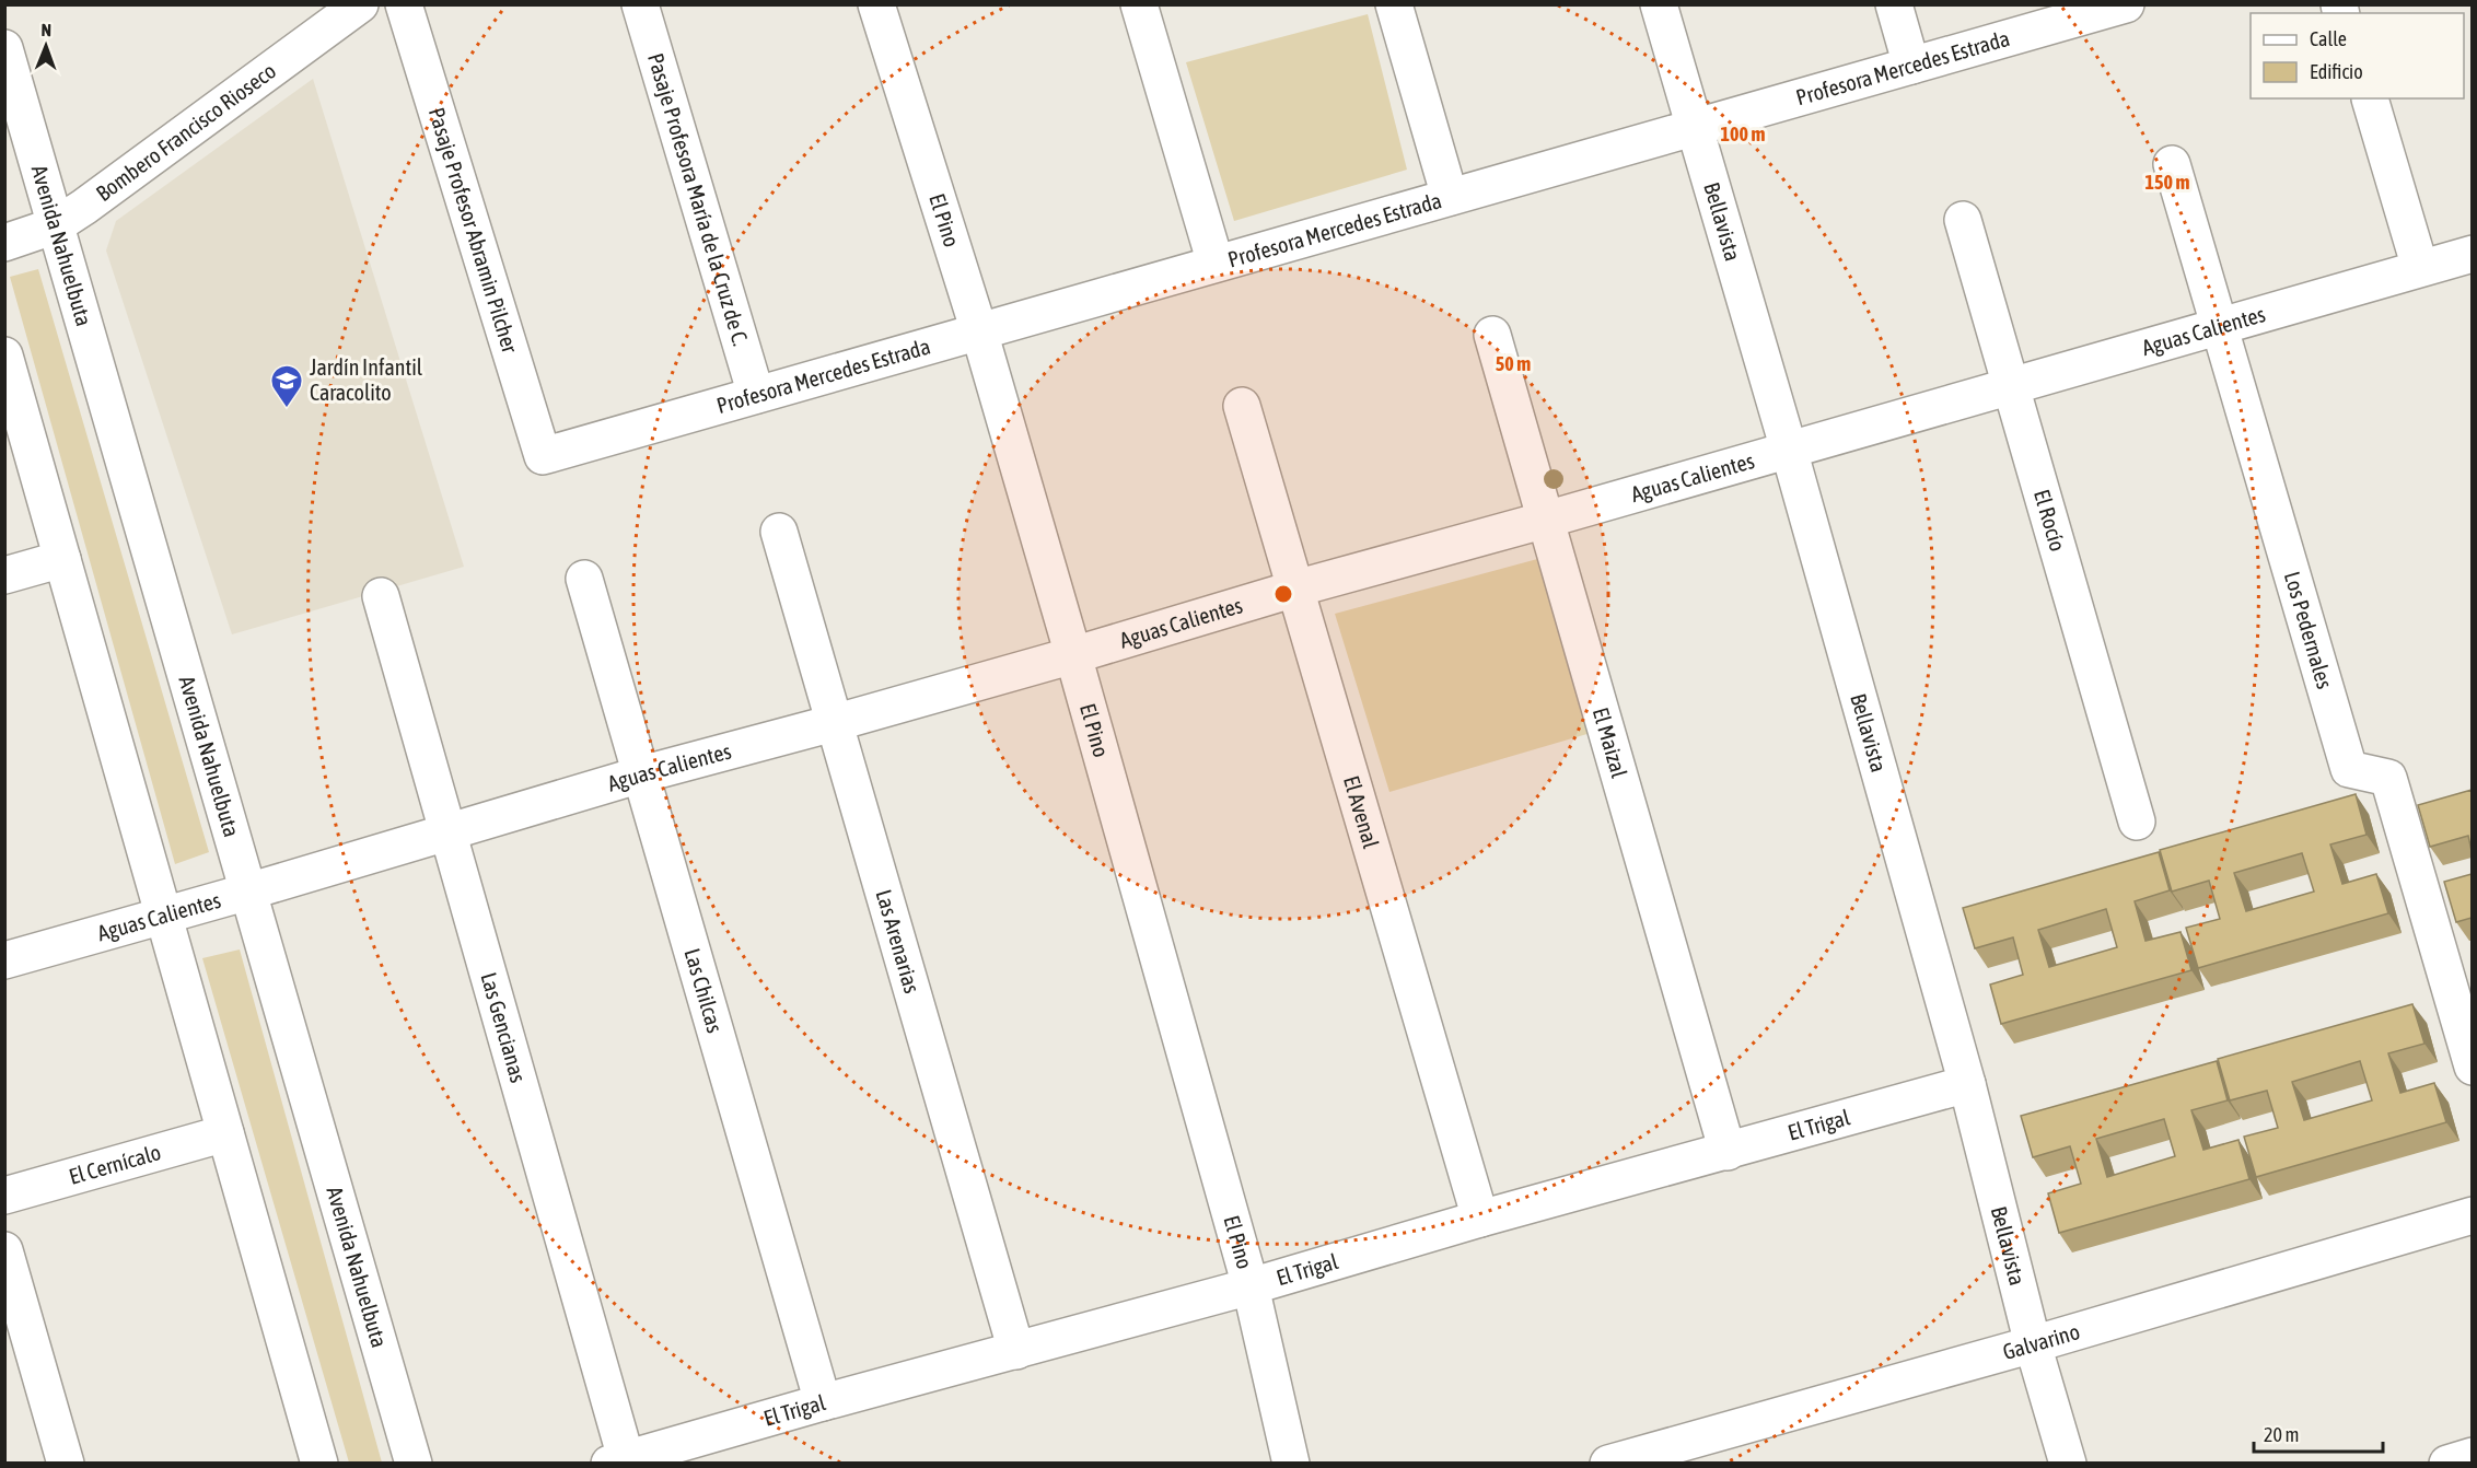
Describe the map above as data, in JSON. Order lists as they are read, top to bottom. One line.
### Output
{"streets":{"street":["Profesora Mercedes Estrada","Bombero Francisco Rioseco","Pasaje Profesora María de la Cruz de C.","El Pino","Bellavista","Pasaje Profesor Abramin Pilcher","Avenida Nahuelbuta","Aguas Calientes","El Rocío","Los Pedernales","El Maizal","El Avenal","Las Arenarias","Las Chilcas","Las Gencianas","El Trigal","El Cernícalo","Galvarino"]},"crossings":[["Profesora Mercedes Estrada","Pasaje Profesora María de la Cruz de C."],["Profesora Mercedes Estrada","El Pino"],["Profesora Mercedes Estrada","Bellavista"],["Profesora Mercedes Estrada","Pasaje Profesor Abramin Pilcher"],["Bombero Francisco Rioseco","Avenida Nahuelbuta"],["El Pino","Aguas Calientes"],["El Pino","El Trigal"],["Bellavista","Aguas Calientes"],["Bellavista","El Trigal"],["Bellavista","Galvarino"],["Avenida Nahuelbuta","Aguas Calientes"],["Aguas Calientes","El Rocío"],["Aguas Calientes","Los Pedernales"],["Aguas Calientes","El Maizal"],["Aguas Calientes","El Avenal"],["Aguas Calientes","Las Arenarias"],["Aguas Calientes","Las Chilcas"],["Aguas Calientes","Las Gencianas"],["El Maizal","El Trigal"],["El Avenal","El Trigal"],["Las Arenarias","El Trigal"],["Las Chilcas","El Trigal"],["Las Gencianas","El Trigal"]],"places":{"school or university":["Jardín Infantil Caracolito"]},"legend":["Calle","Edificio"],"scale_bar":"20 m","north":"top","rings":["100 m","150 m","50 m"]}
